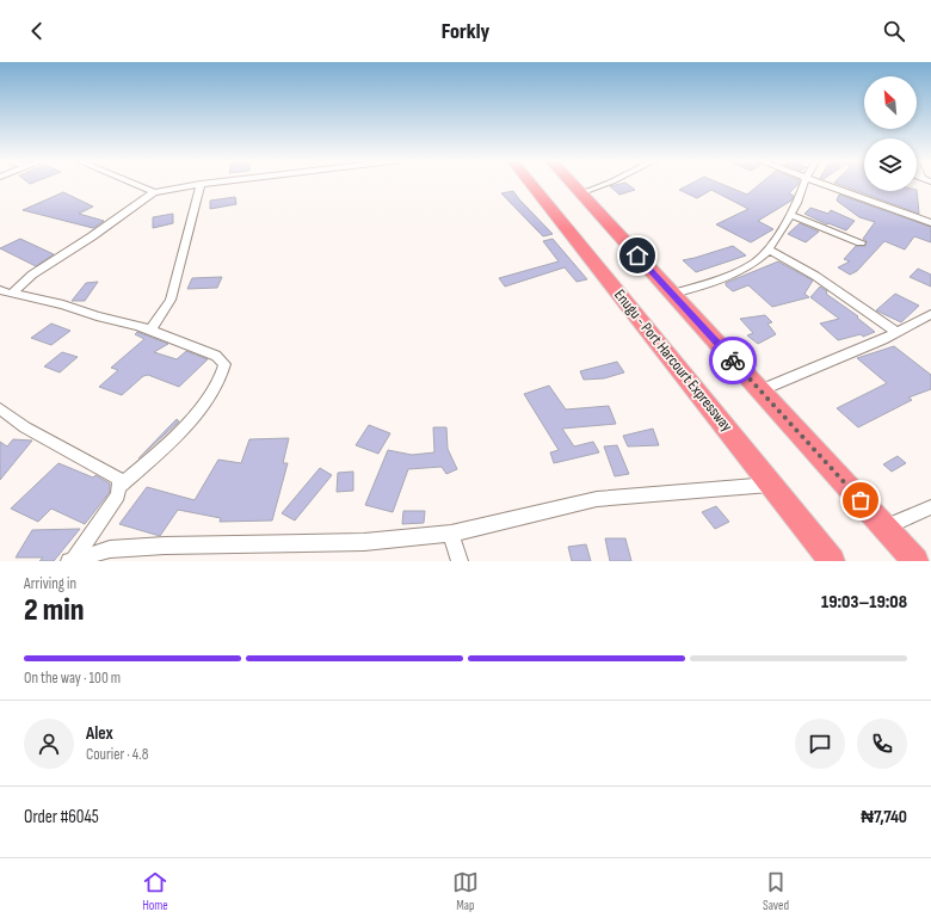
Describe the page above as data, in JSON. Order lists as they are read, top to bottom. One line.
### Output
{"streets":{"highway":["Enugu - Port Harcourt Expressway"]},"north":"top left","page":{"header":"Forkly","heading":["2 min","Arriving in","19:03–19:08"],"panel":["Alex","Courier · 4.8","Order #6045","₦7,740"],"bar":"On the way · 100 m","tabs":["Home","Map","Saved"]}}
